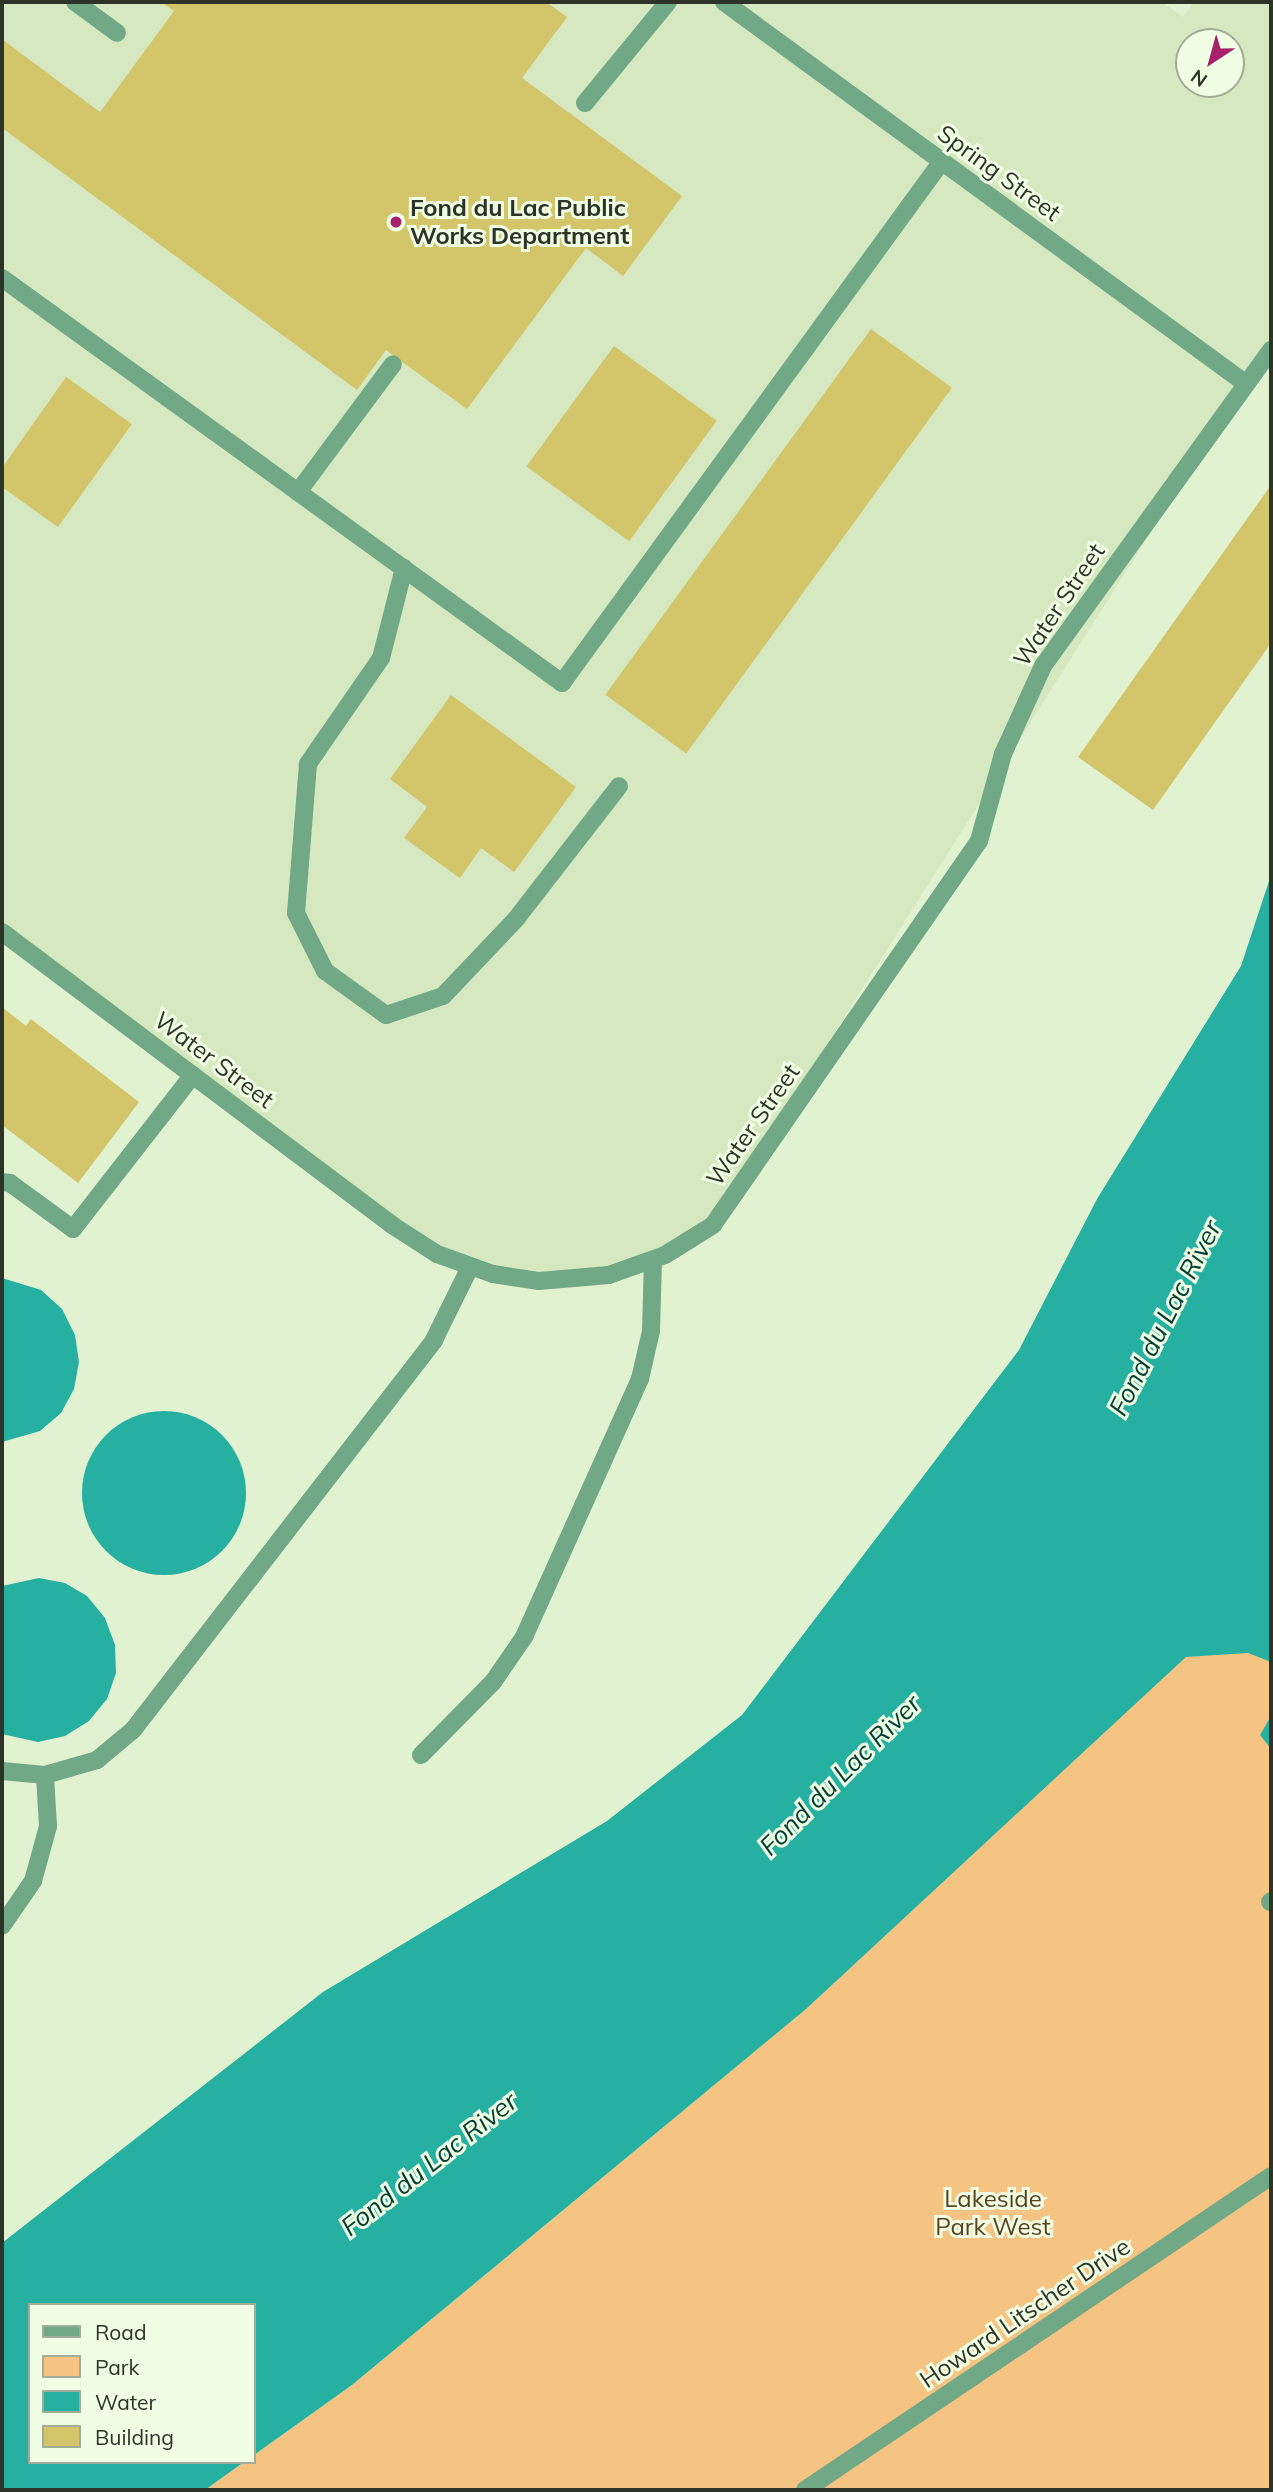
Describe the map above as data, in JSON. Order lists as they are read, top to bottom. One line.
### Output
{"streets":{"street":["Spring Street","Water Street","Howard Litscher Drive"]},"crossings":[["Spring Street","Water Street"]],"water":["Fond du Lac River"],"parks":["Lakeside Park West"],"places":["Fond du Lac Public Works Department"],"legend":["Road","Park","Water","Building"],"north":"bottom left"}
